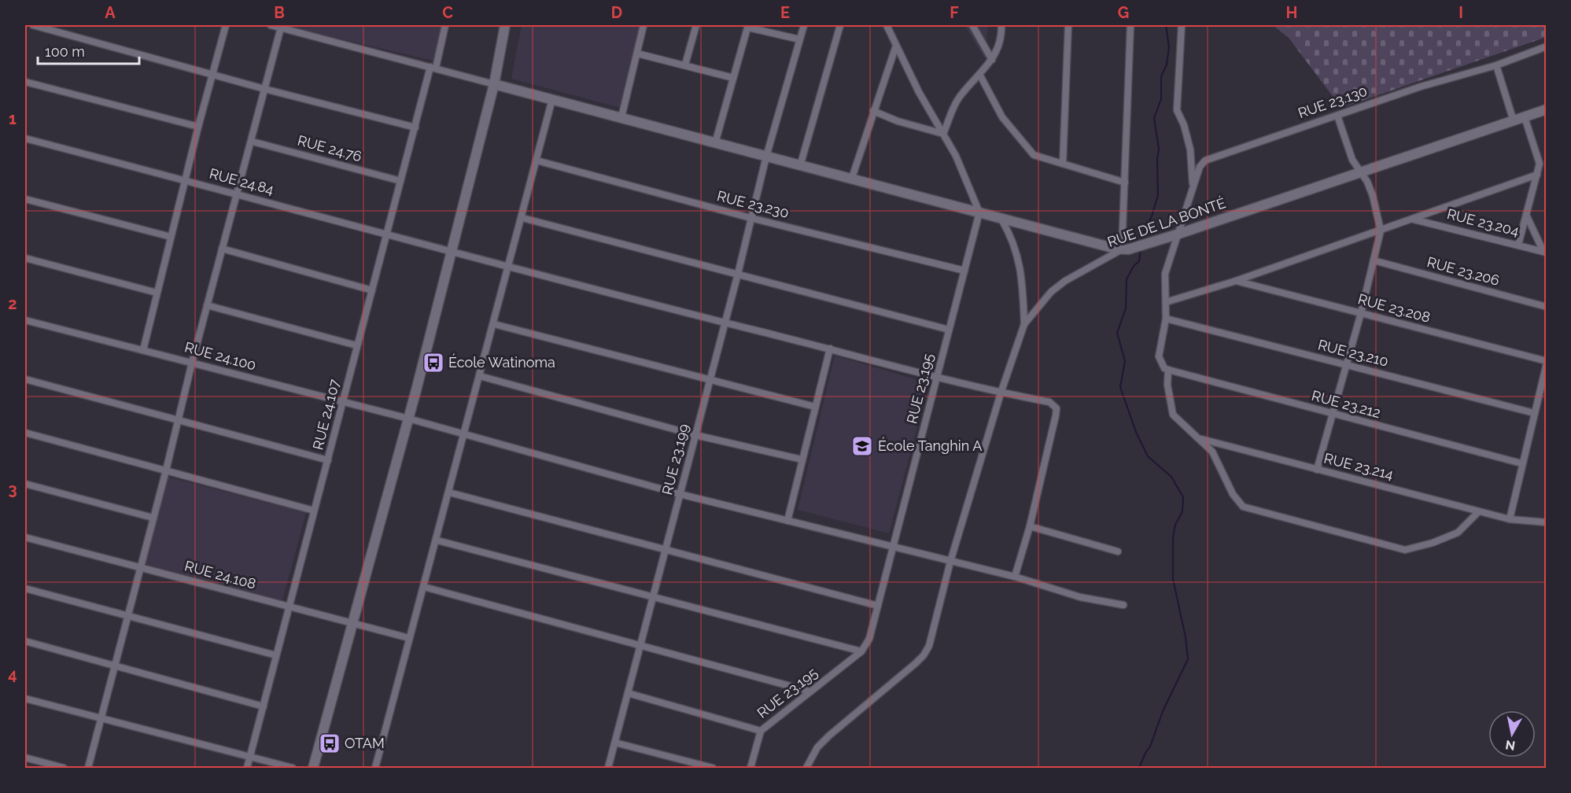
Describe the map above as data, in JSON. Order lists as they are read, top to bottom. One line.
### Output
{"streets":{"street":["RUE 23.130","RUE 24.76","RUE 24.84","RUE 23.230","RUE DE LA BONTÉ","RUE 23.204","RUE 23.206","RUE 23.208","RUE 23.210","RUE 24.100","RUE 23.195","RUE 23.212","RUE 24.107","RUE 23.199","RUE 23.214","RUE 24.108"]},"crossings":[["RUE 23.130","RUE DE LA BONTÉ"],["RUE 23.130","RUE 23.210"],["RUE 23.130","RUE 23.212"],["RUE 23.130","RUE 23.214"],["RUE 24.76","RUE 24.107"],["RUE 24.84","RUE DE LA BONTÉ"],["RUE 24.84","RUE 23.195"],["RUE 24.84","RUE 24.107"],["RUE 24.84","RUE 23.199"],["RUE 23.230","RUE 23.195"],["RUE 23.230","RUE 23.199"],["RUE DE LA BONTÉ","RUE 24.100"],["RUE 24.100","RUE 23.195"],["RUE 24.100","RUE 24.107"],["RUE 24.100","RUE 23.199"],["RUE 24.107","RUE 24.108"]],"places":{"bus stop":["École Watinoma","OTAM"],"school or university":["École Tanghin A"]},"scale_bar":"100 m","north":"bottom","grid":{"columns":["A","B","C","D","E","F","G","H","I"],"rows":["1","2","3","4"]}}
